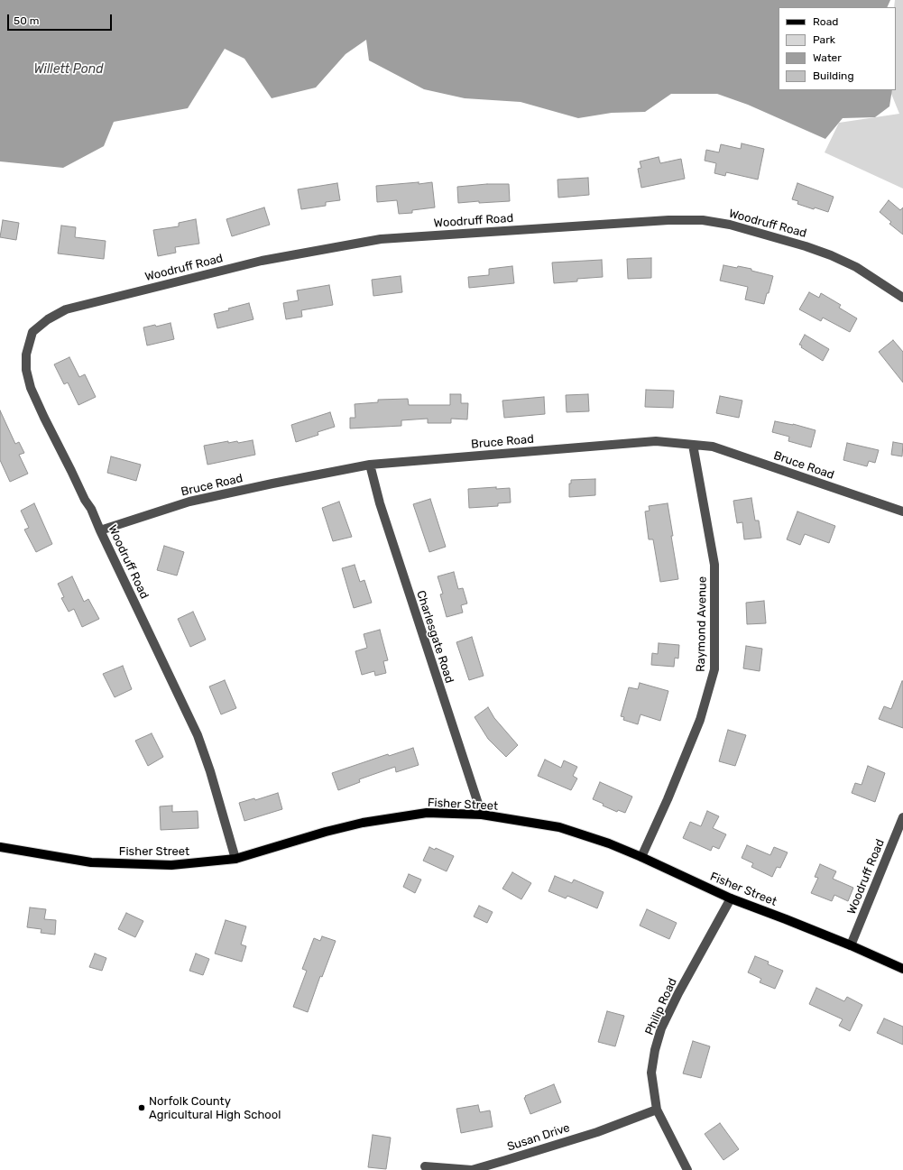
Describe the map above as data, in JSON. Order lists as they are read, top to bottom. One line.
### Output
{"streets":{"main road":["Fisher Street"],"street":["Woodruff Road","Bruce Road","Raymond Avenue","Charlesgate Road","Philip Road","Susan Drive"]},"crossings":[["Woodruff Road","Bruce Road"],["Woodruff Road","Fisher Street"],["Bruce Road","Raymond Avenue"],["Bruce Road","Charlesgate Road"],["Raymond Avenue","Fisher Street"],["Charlesgate Road","Fisher Street"],["Fisher Street","Philip Road"],["Philip Road","Susan Drive"]],"water":["Willett Pond"],"places":["Norfolk County Agricultural High School"],"legend":["Road","Park","Water","Building"],"scale_bar":"50 m"}
